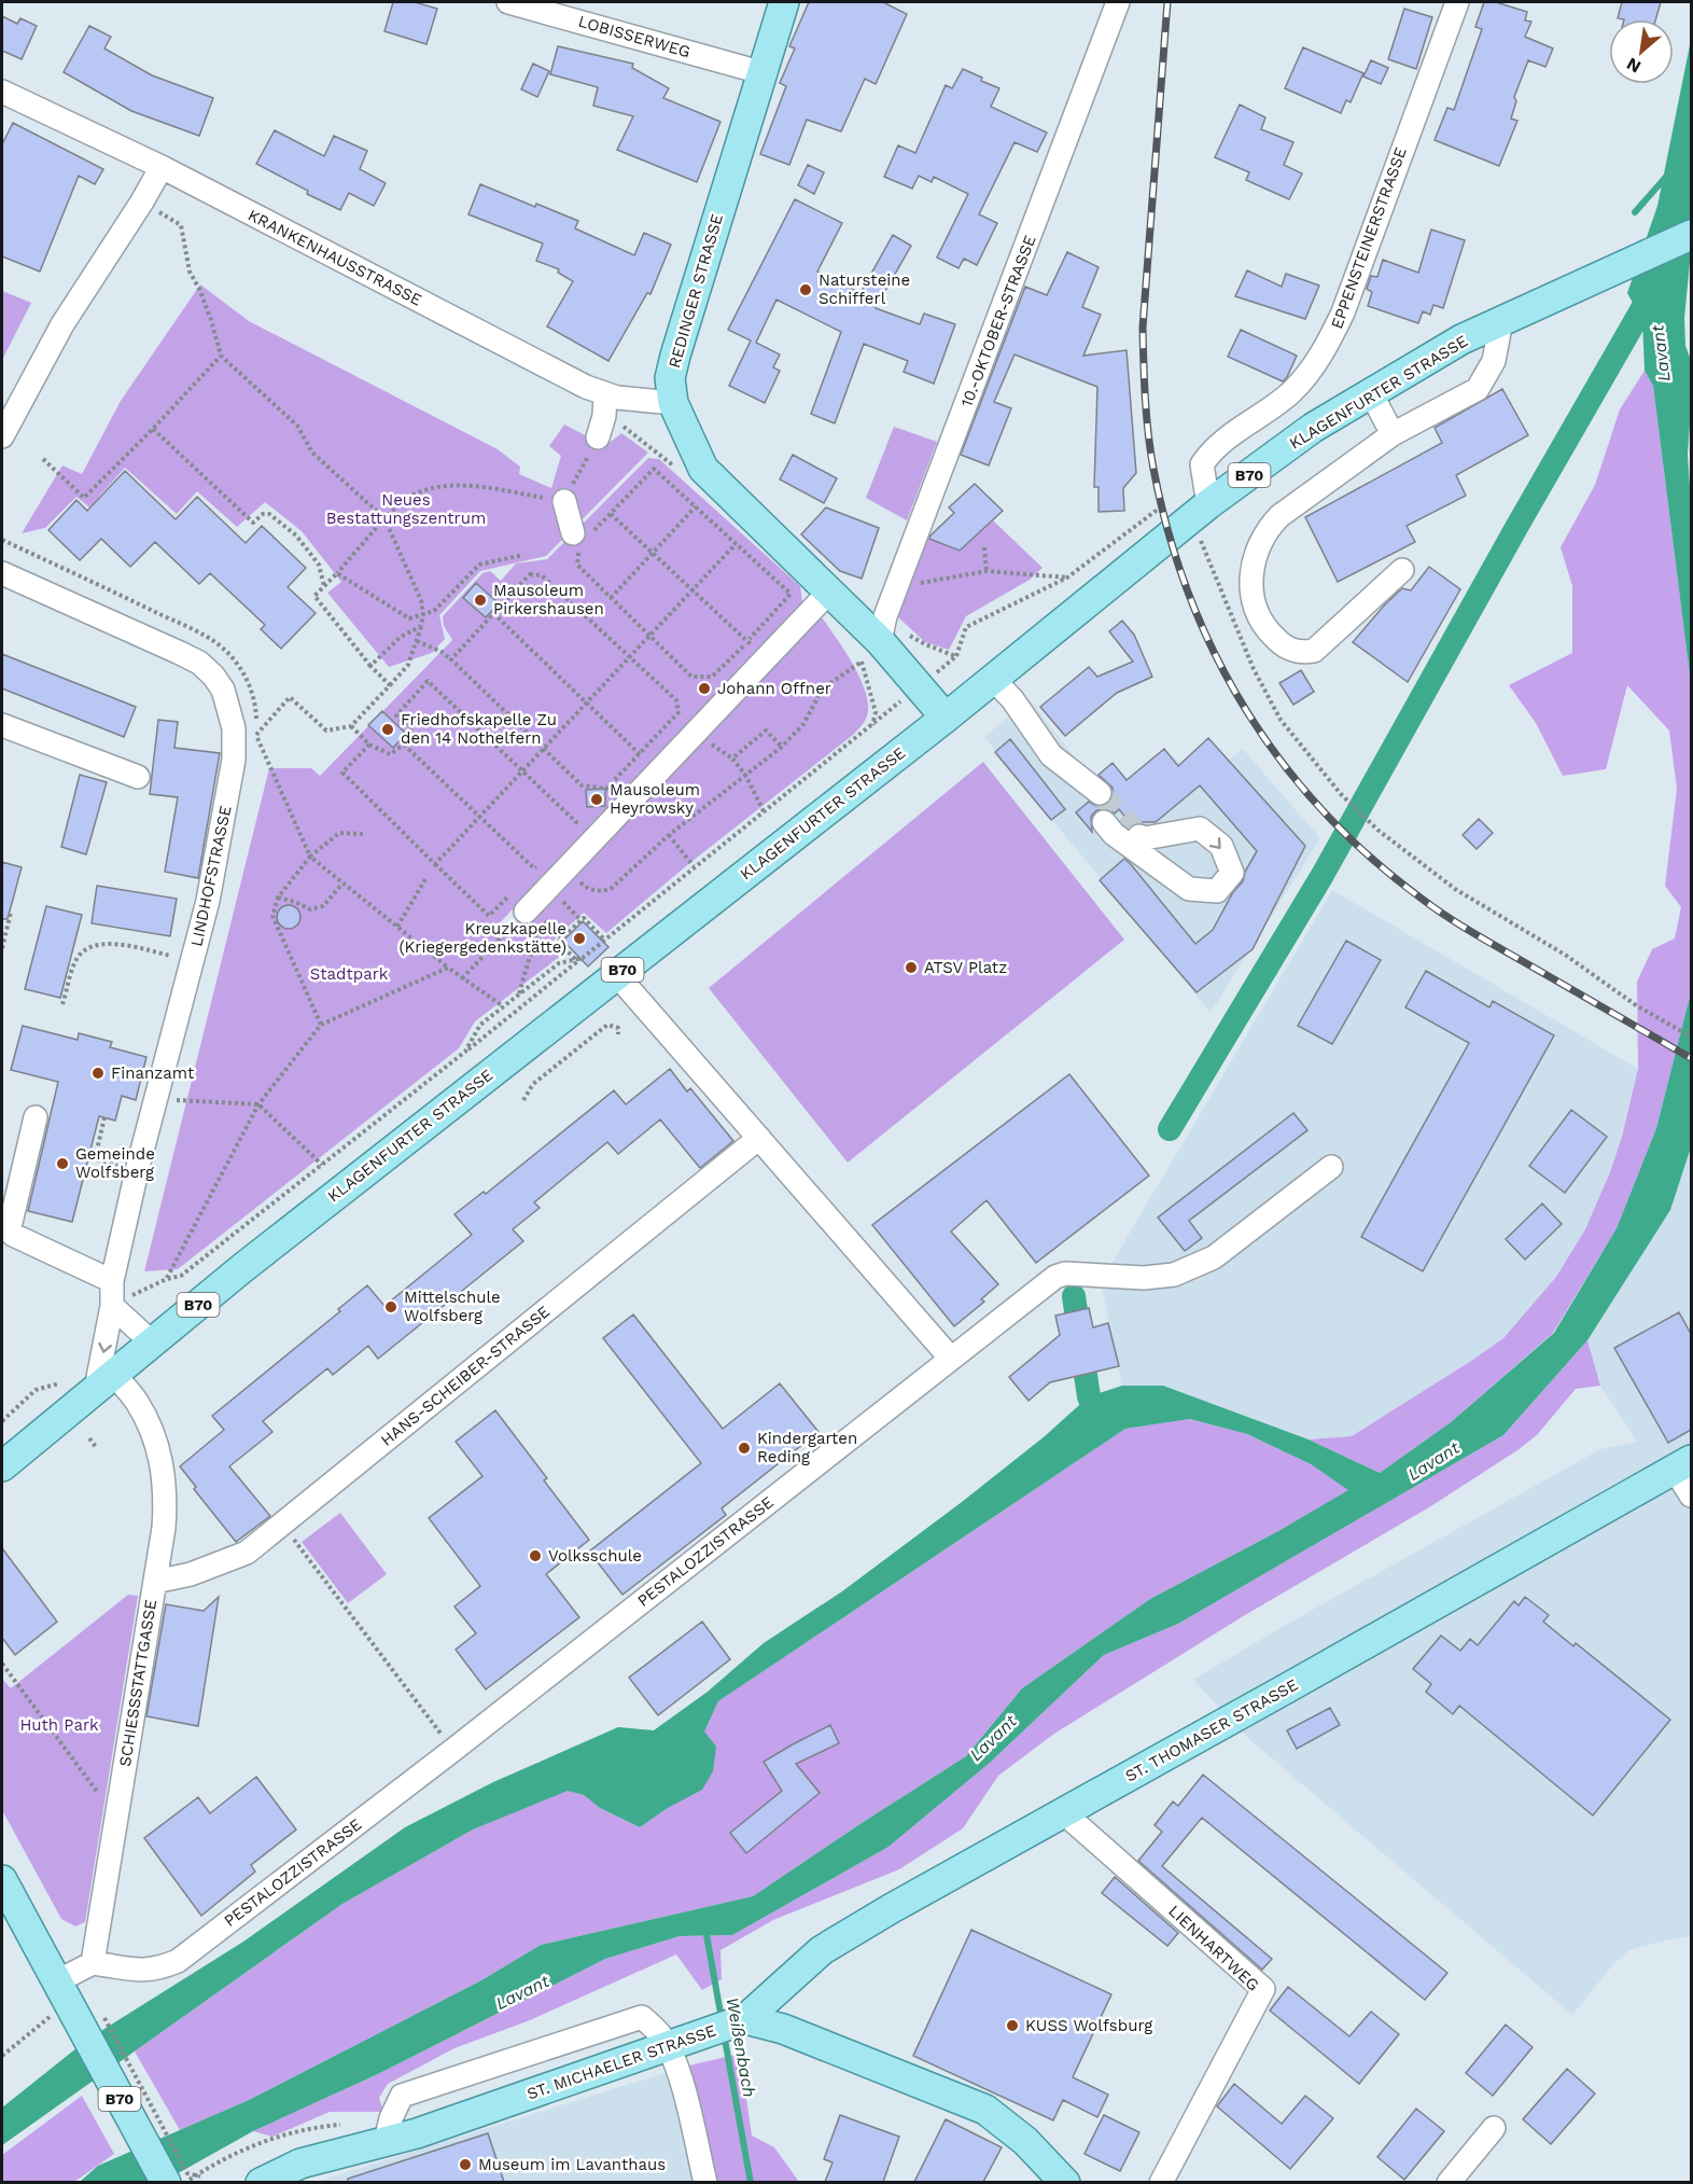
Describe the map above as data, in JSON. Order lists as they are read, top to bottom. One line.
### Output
{"streets":{"main road":["REDINGER STRASSE","KLAGENFURTER STRASSE","B70","ST. THOMASER STRASSE","ST. MICHAELER STRASSE"],"street":["LOBISSERWEG","EPPENSTEINERSTRASSE","KRANKENHAUSSTRASSE","10.-OKTOBER-STRASSE","LINDHOFSTRASSE","HANS-SCHEIBER-STRASSE","PESTALOZZISTRASSE","SCHIESSSTATTGASSE","LIENHARTWEG"]},"crossings":[["LOBISSERWEG","REDINGER STRASSE"],["EPPENSTEINERSTRASSE","KLAGENFURTER STRASSE"],["KRANKENHAUSSTRASSE","REDINGER STRASSE"],["REDINGER STRASSE","10.-OKTOBER-STRASSE"],["REDINGER STRASSE","KLAGENFURTER STRASSE"],["KLAGENFURTER STRASSE","LINDHOFSTRASSE"],["KLAGENFURTER STRASSE","SCHIESSSTATTGASSE"],["LINDHOFSTRASSE","SCHIESSSTATTGASSE"],["HANS-SCHEIBER-STRASSE","SCHIESSSTATTGASSE"],["PESTALOZZISTRASSE","SCHIESSSTATTGASSE"],["ST. THOMASER STRASSE","LIENHARTWEG"],["ST. THOMASER STRASSE","ST. MICHAELER STRASSE"]],"water":["Lavant","Weißenbach"],"parks":["Neues Bestattungszentrum","Stadtpark","Huth Park"],"places":["Natursteine Schifferl","Mausoleum Pirkershausen","Johann Offner","Friedhofskapelle Zu den 14 Nothelfern","Mausoleum Heyrowsky","Kreuzkapelle (Kriegergedenkstätte)","ATSV Platz","Finanzamt","Gemeinde Wolfsberg","Mittelschule Wolfsberg","Kindergarten Reding","Volksschule","KUSS Wolfsburg","Museum im Lavanthaus"],"north":"bottom left"}
